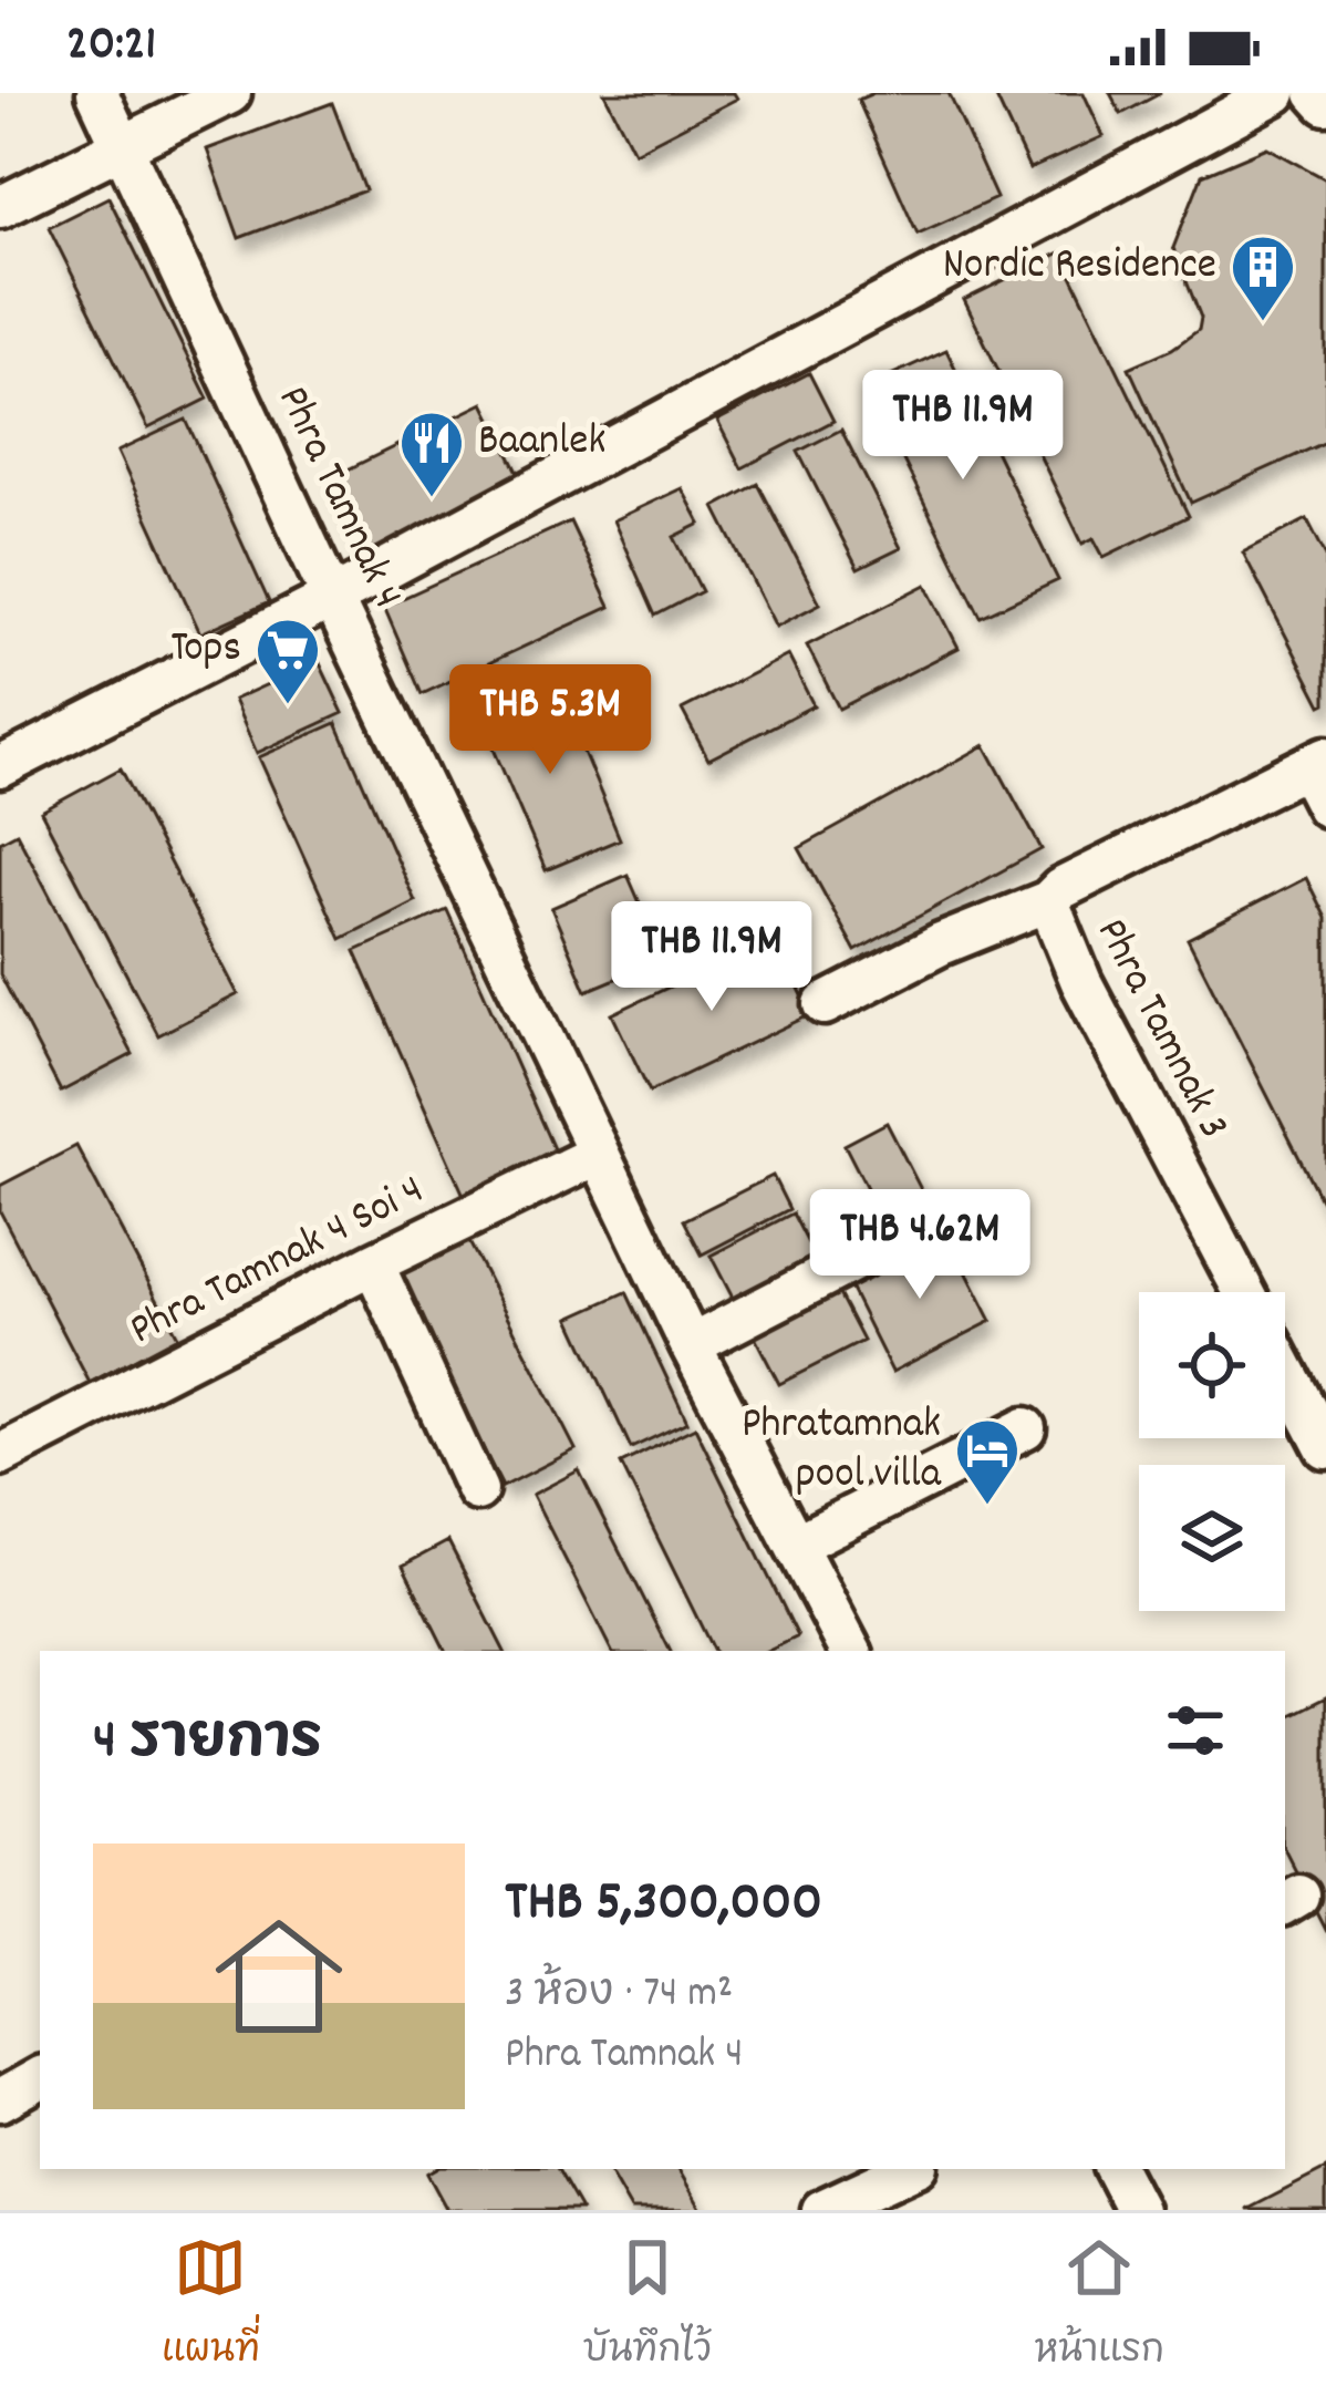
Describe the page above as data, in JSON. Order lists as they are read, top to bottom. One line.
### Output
{"streets":{"street":["Phra Tamnak 4","Phra Tamnak 3","Phra Tamnak 4 Soi 4"]},"crossings":[["Phra Tamnak 4","Phra Tamnak 4 Soi 4"]],"places":{"building":["Nordic Residence"],"restaurant":["Baanlek"],"supermarket":["Tops"],"hotel":["Phratamnak pool villa"]},"page":{"status":"20:21","price":["THB 11.9M","THB 5.3M","THB 11.9M","THB 4.62M"],"heading":"4 รายการ","list":[{"name":"THB 5,300,000","note":"3 ห้อง · 74 m² · Phra Tamnak 4"}],"tabs":["แผนที่","บันทึกไว้","หน้าแรก"]}}
